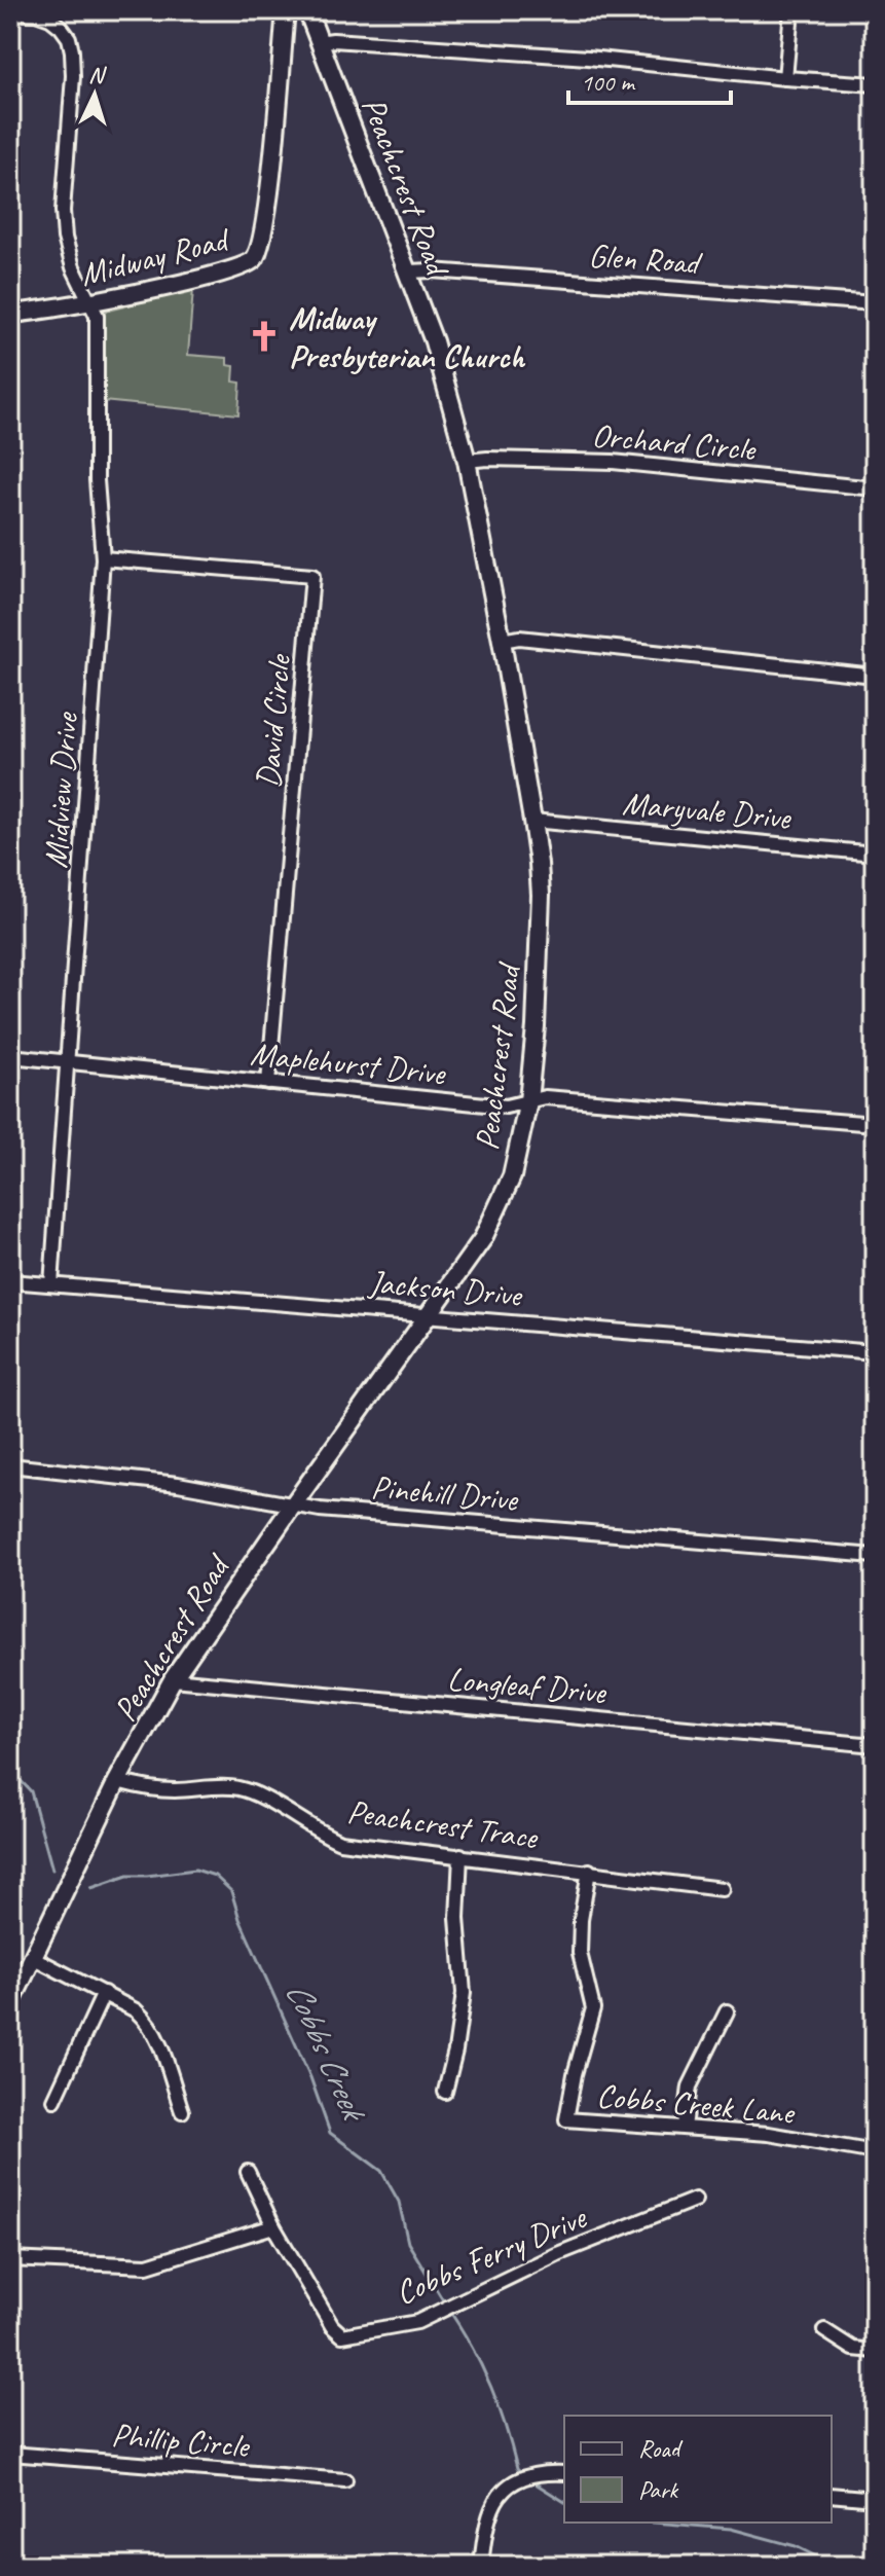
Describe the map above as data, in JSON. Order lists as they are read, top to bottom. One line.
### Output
{"streets":{"street":["Peachcrest Road","Midway Road","Glen Road","Orchard Circle","David Circle","Midview Drive","Maryvale Drive","Maplehurst Drive","Jackson Drive","Pinehill Drive","Longleaf Drive","Peachcrest Trace","Cobbs Creek Lane","Cobbs Ferry Drive","Phillip Circle"]},"crossings":[["Peachcrest Road","Glen Road"],["Peachcrest Road","Orchard Circle"],["Peachcrest Road","Maryvale Drive"],["Peachcrest Road","Maplehurst Drive"],["Peachcrest Road","Jackson Drive"],["Peachcrest Road","Pinehill Drive"],["Peachcrest Road","Longleaf Drive"],["Peachcrest Road","Peachcrest Trace"],["Midway Road","Midview Drive"],["David Circle","Midview Drive"],["David Circle","Maplehurst Drive"],["Midview Drive","Maplehurst Drive"],["Midview Drive","Jackson Drive"],["Peachcrest Trace","Cobbs Creek Lane"]],"water":["Cobbs Creek"],"places":{"church":["Midway Presbyterian Church"]},"legend":["Road","Park"],"scale_bar":"100 m","north":"top"}
